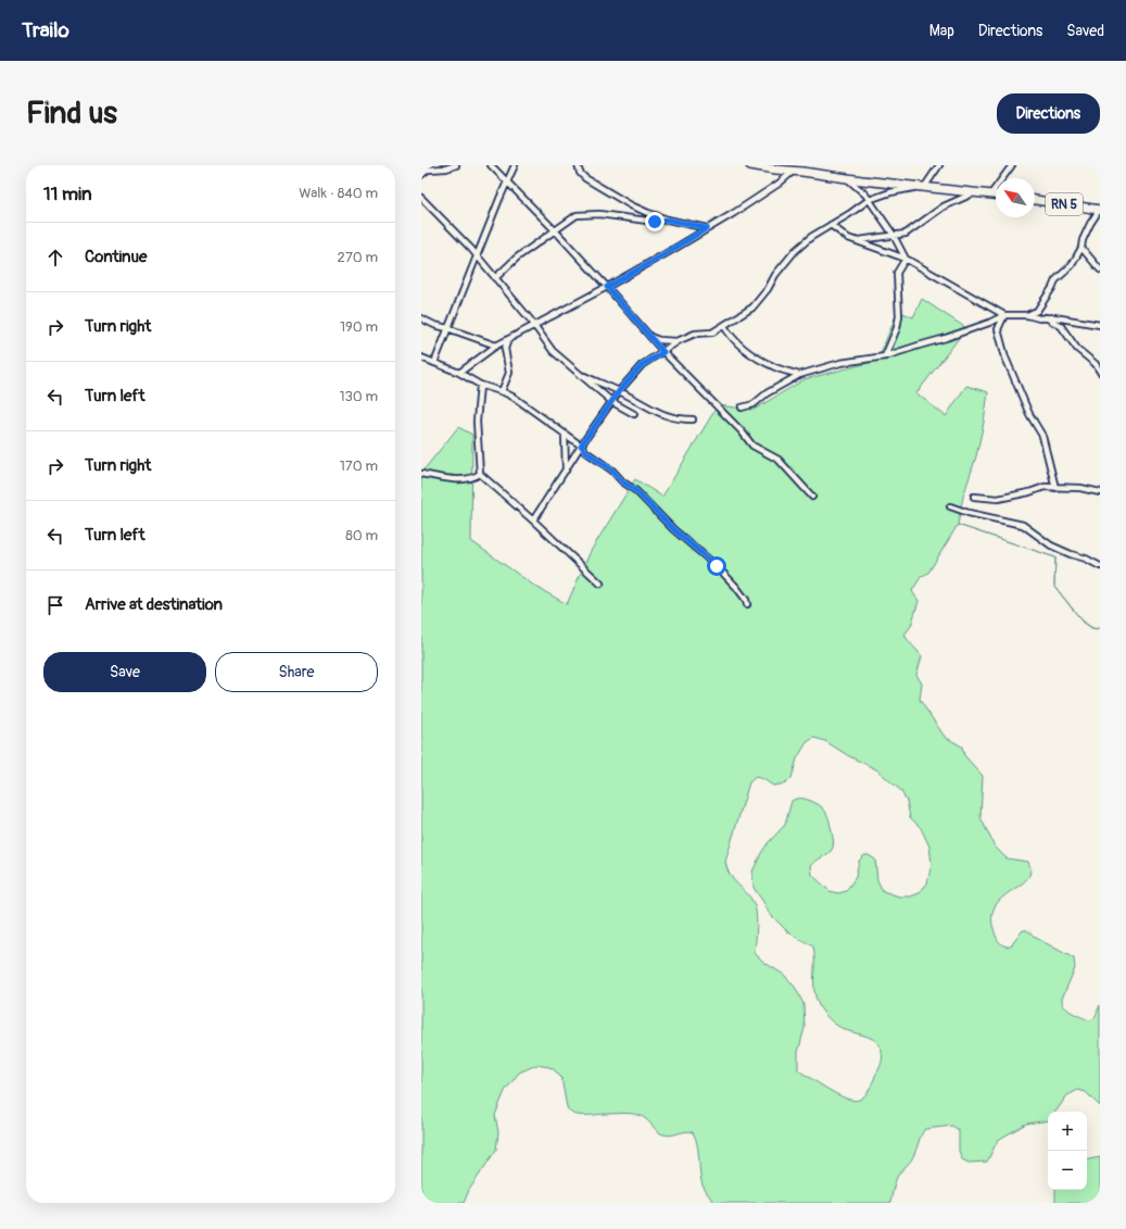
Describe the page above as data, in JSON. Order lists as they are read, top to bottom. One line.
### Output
{"streets":{"main road":["RN 5"]},"north":"top left","page":{"header":"Trailo","nav":["Map","Directions","Saved"],"buttons":["Directions",["Save","Share"]],"title":"Find us","heading":["11 min","Walk · 840 m"],"list":[["Continue","270 m"],["Turn right","190 m"],["Turn left","130 m"],["Turn right","170 m"],["Turn left","80 m"],"Arrive at destination"],"map_buttons":["+","−"]}}
